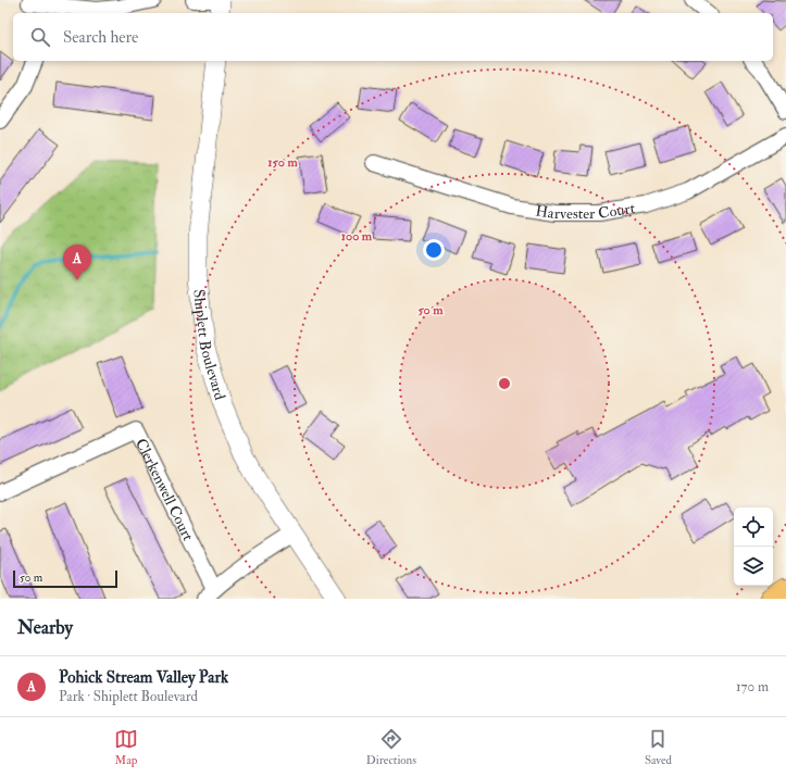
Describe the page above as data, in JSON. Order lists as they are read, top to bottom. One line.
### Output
{"streets":{"street":["Harvester Court","Shiplett Boulevard","Clerkenwell Court"]},"scale_bar":"50 m","page":{"search":"Search here","pins":"A","scale":"50 m","heading":"Nearby","list":[{"mark":"A","name":"Pohick Stream Valley Park","note":"Park · Shiplett Boulevard","value":"170 m"}],"nav":["Map","Directions","Saved"]},"rings":["150 m","100 m","50 m"]}
